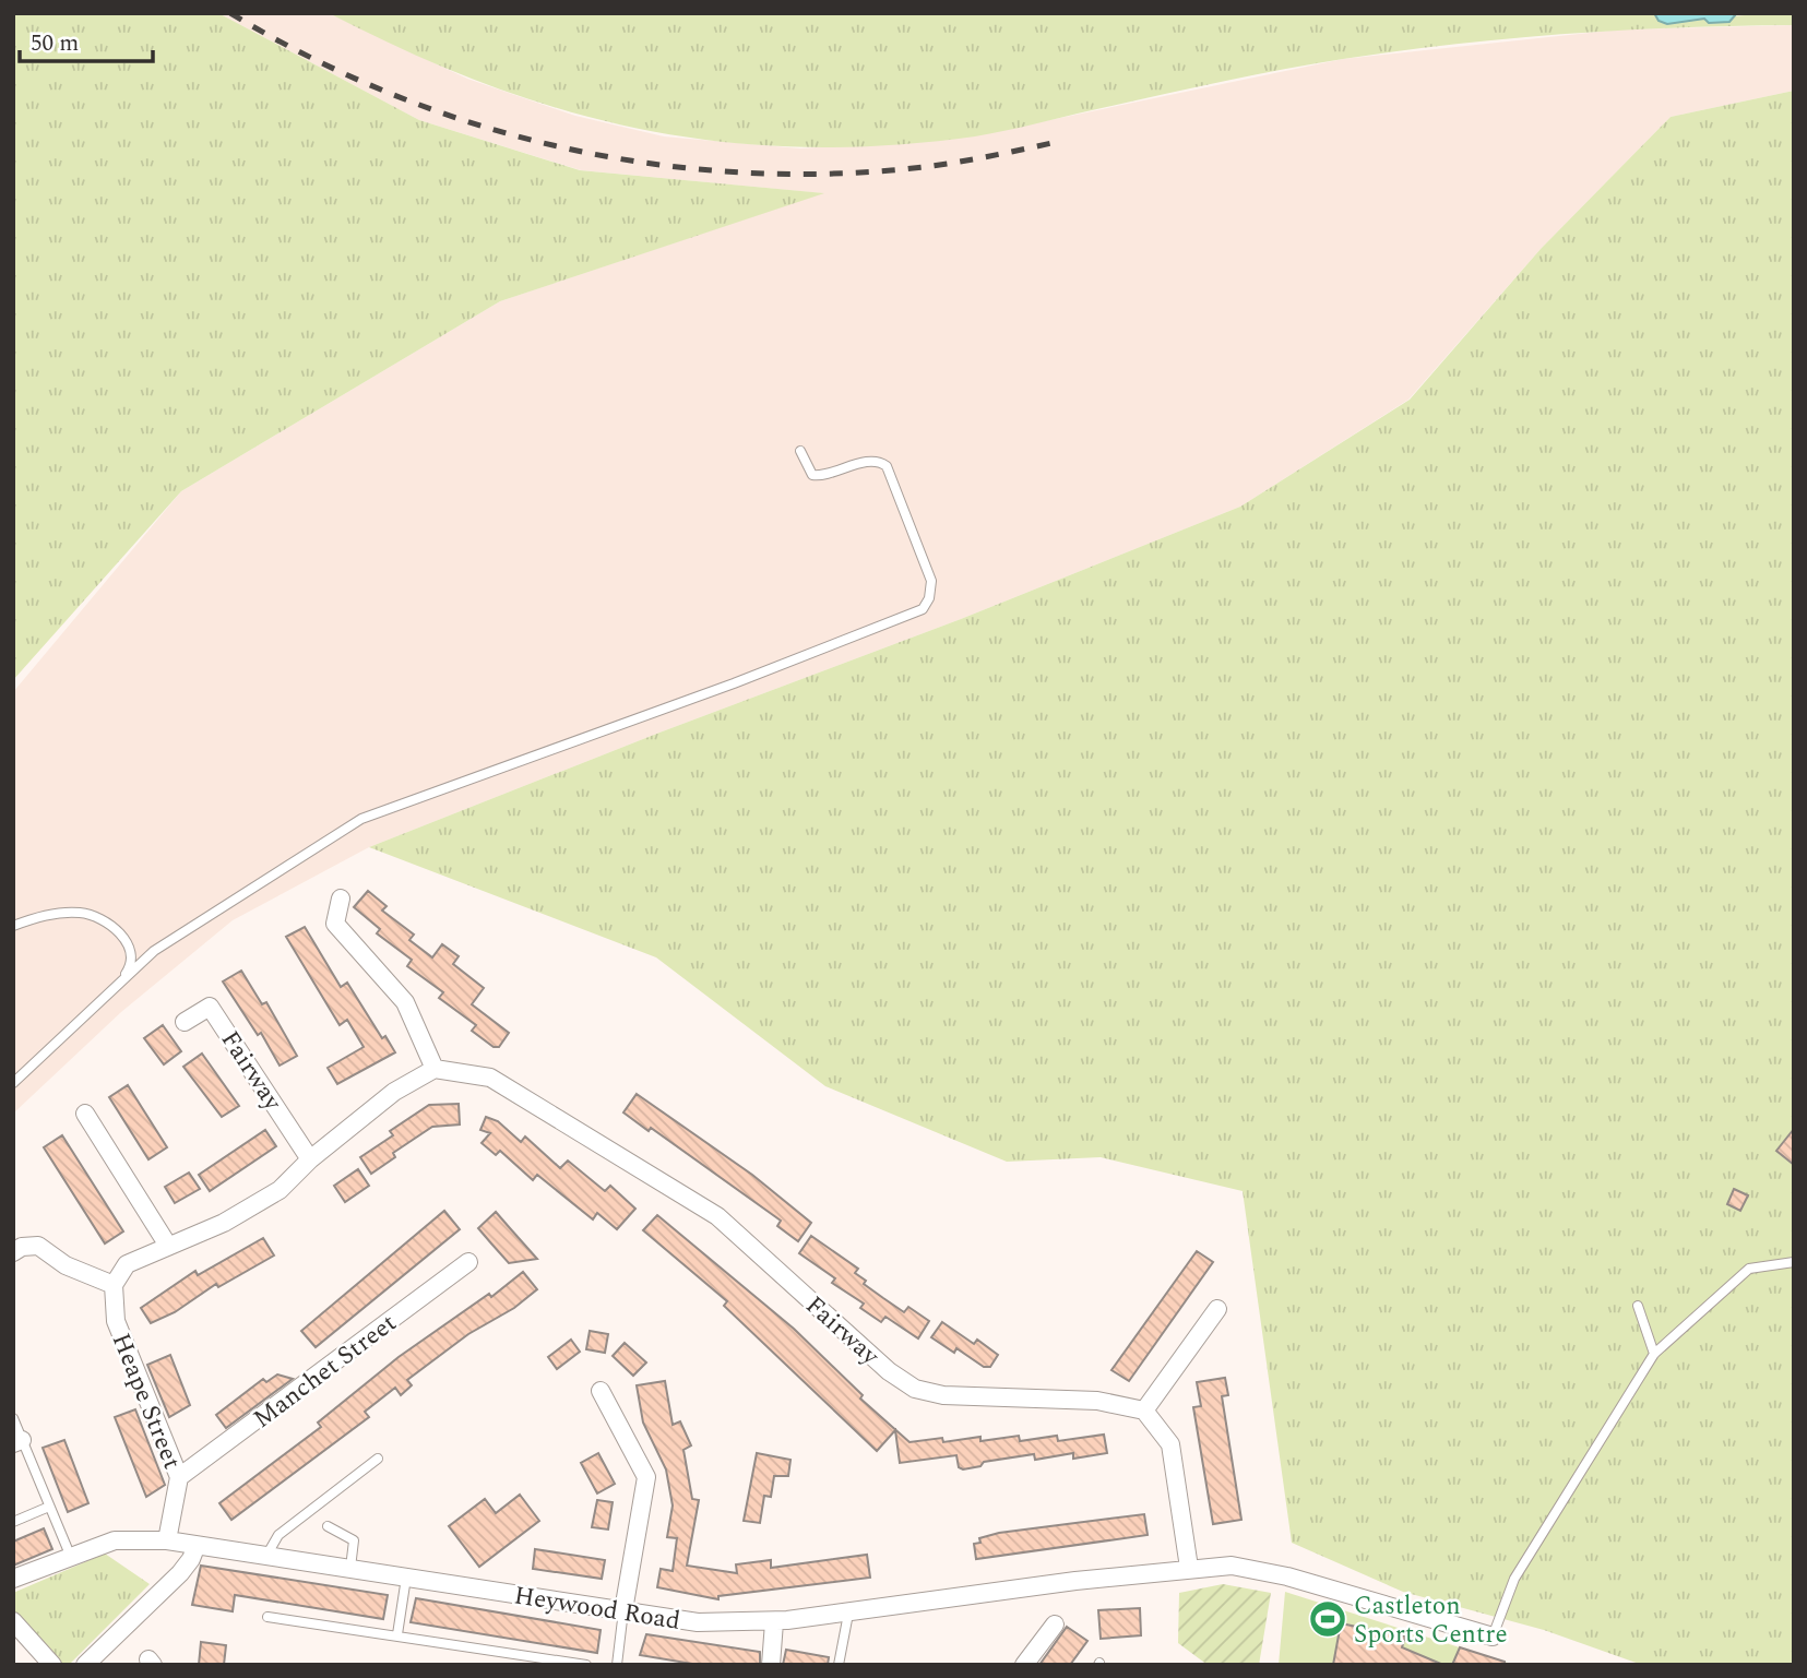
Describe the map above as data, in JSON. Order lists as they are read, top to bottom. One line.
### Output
{"streets":{"street":["Fairway","Manchet Street","Heape Street","Heywood Road"]},"crossings":[["Manchet Street","Heape Street"],["Heape Street","Heywood Road"]],"places":{"sports":["Castleton Sports Centre"]},"scale_bar":"50 m"}
